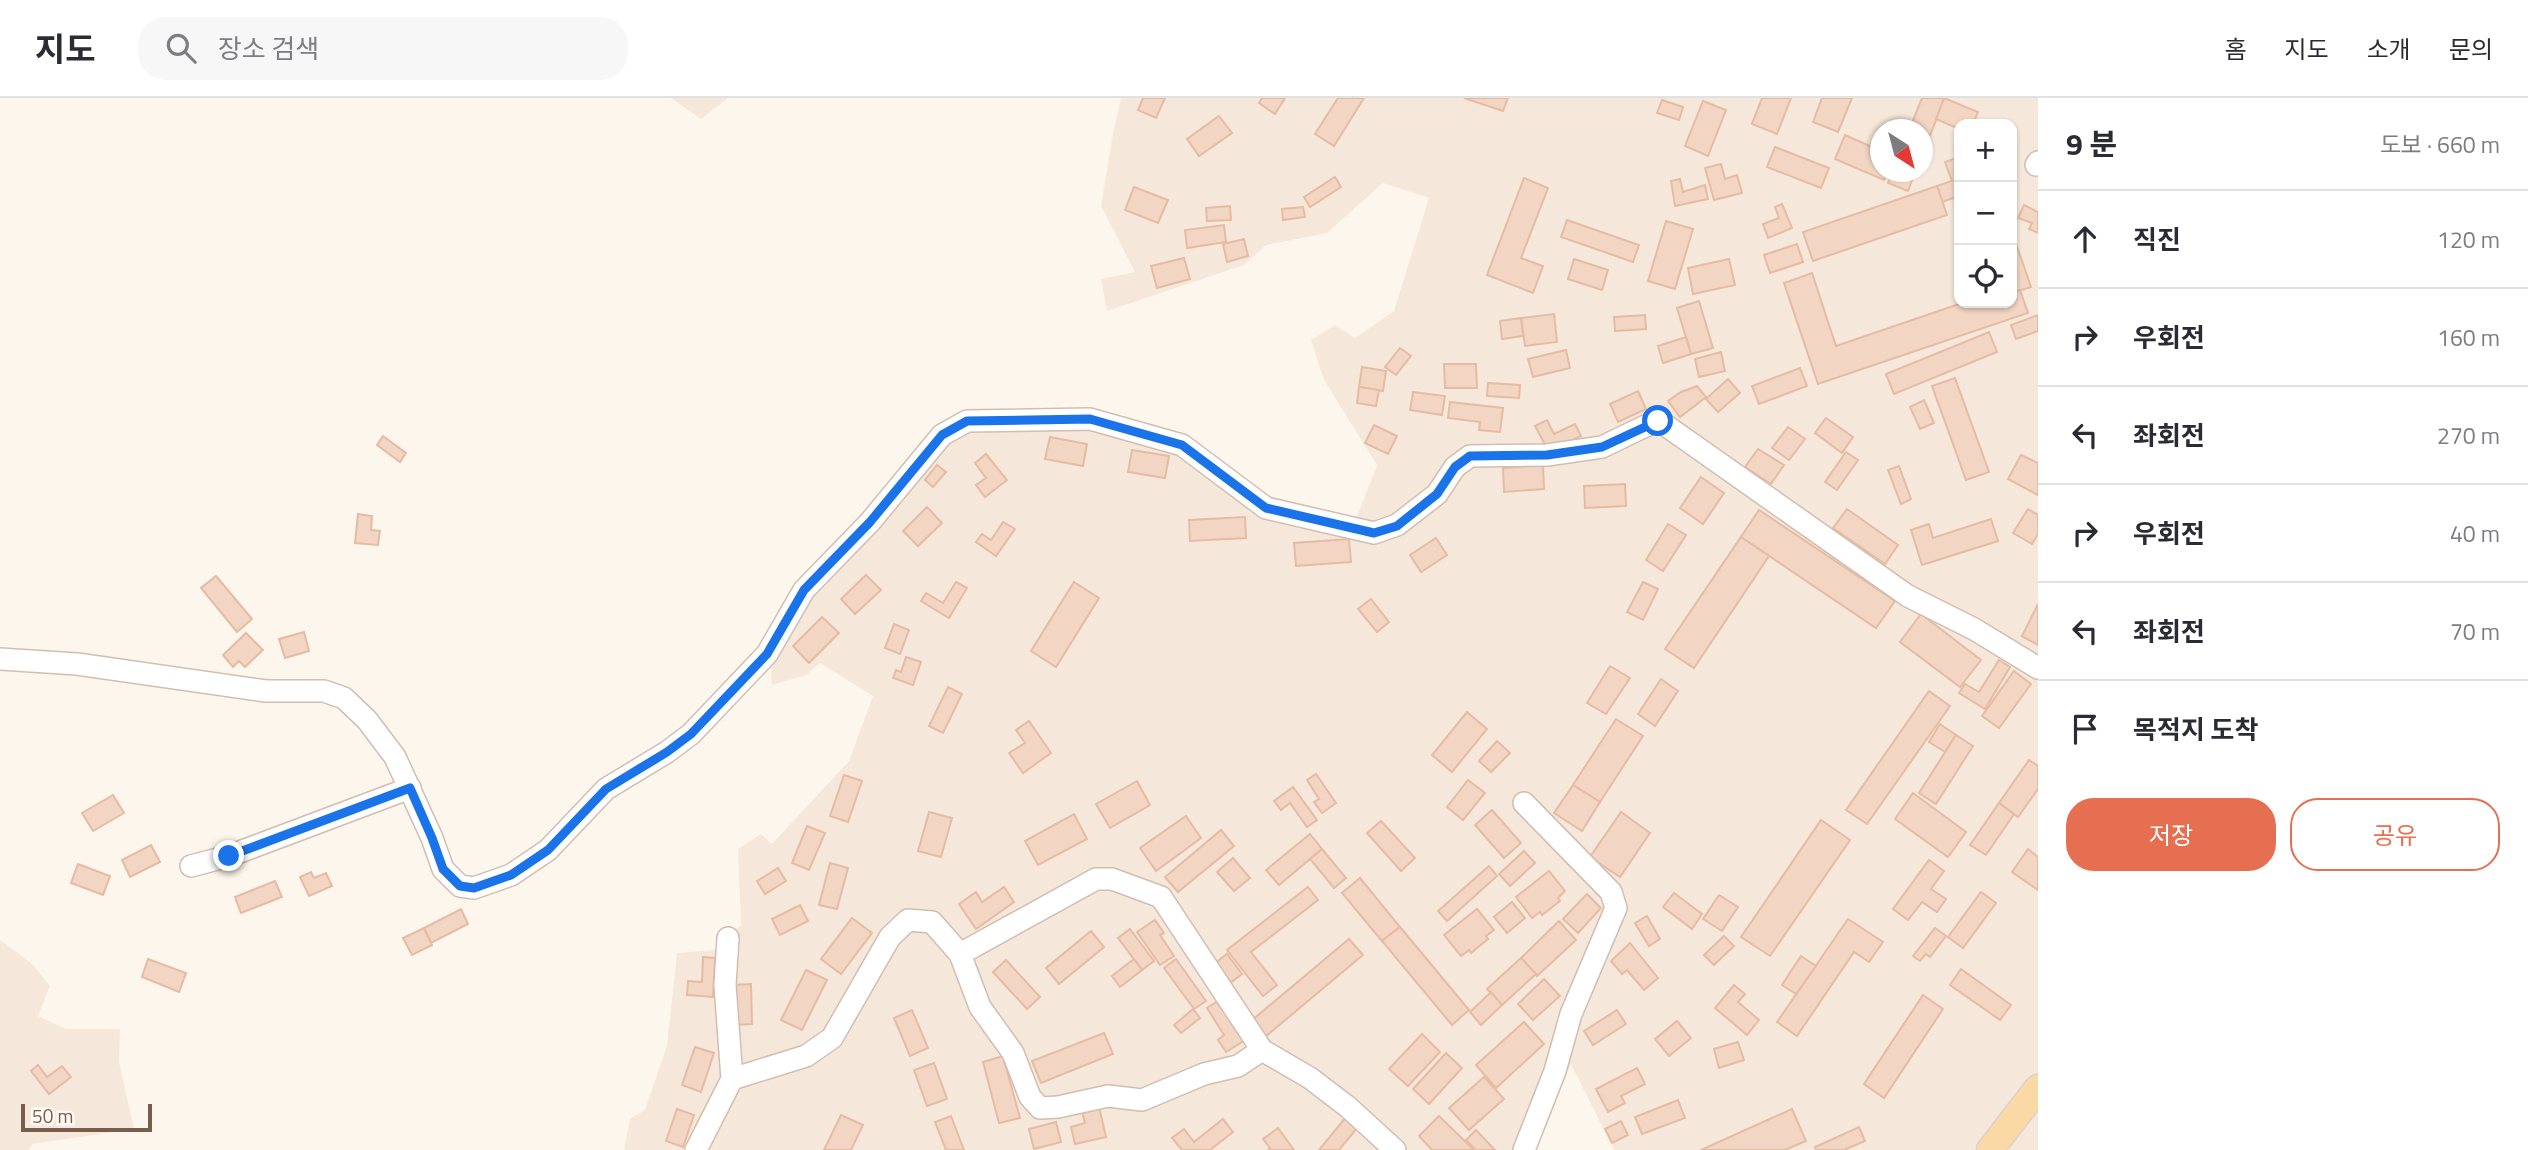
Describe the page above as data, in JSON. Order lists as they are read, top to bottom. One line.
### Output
{"scale_bar":"50 m","north":"bottom right","page":{"header":"지도","search":"장소 검색","nav":["홈","지도","소개","문의"],"heading":["9 분","도보 · 660 m"],"map_buttons":["+","−"],"list":[["직진","120 m"],["우회전","160 m"],["좌회전","270 m"],["우회전","40 m"],["좌회전","70 m"],"목적지 도착"],"buttons":["저장","공유"],"scale":"50 m"}}
